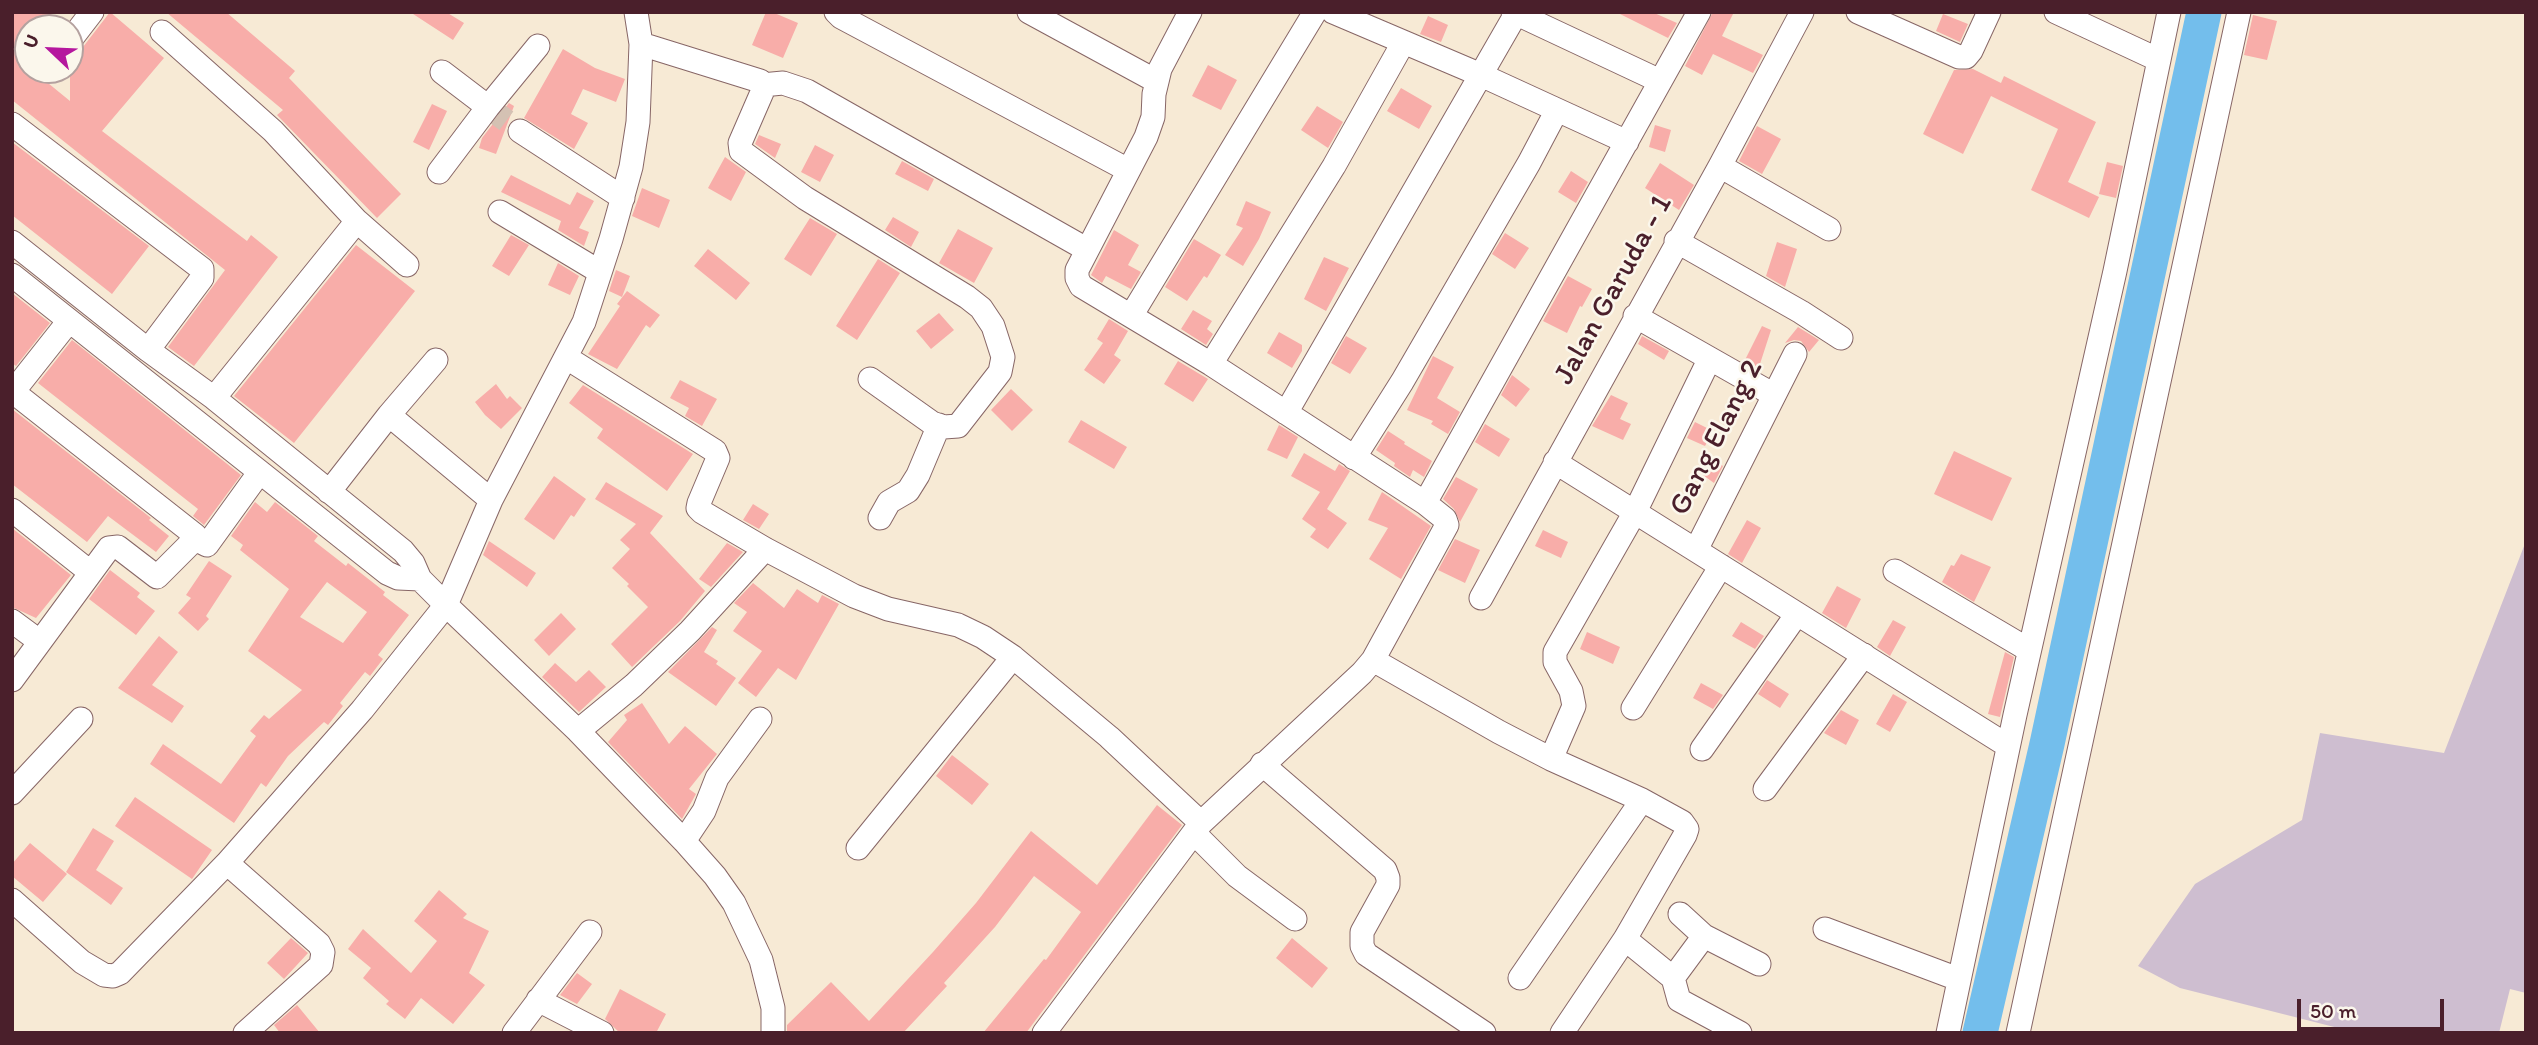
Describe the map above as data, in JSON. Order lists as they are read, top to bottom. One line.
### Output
{"streets":{"street":["Jalan Garuda - 1","Gang Elang 2"]},"scale_bar":"50 m","north":"top left"}
